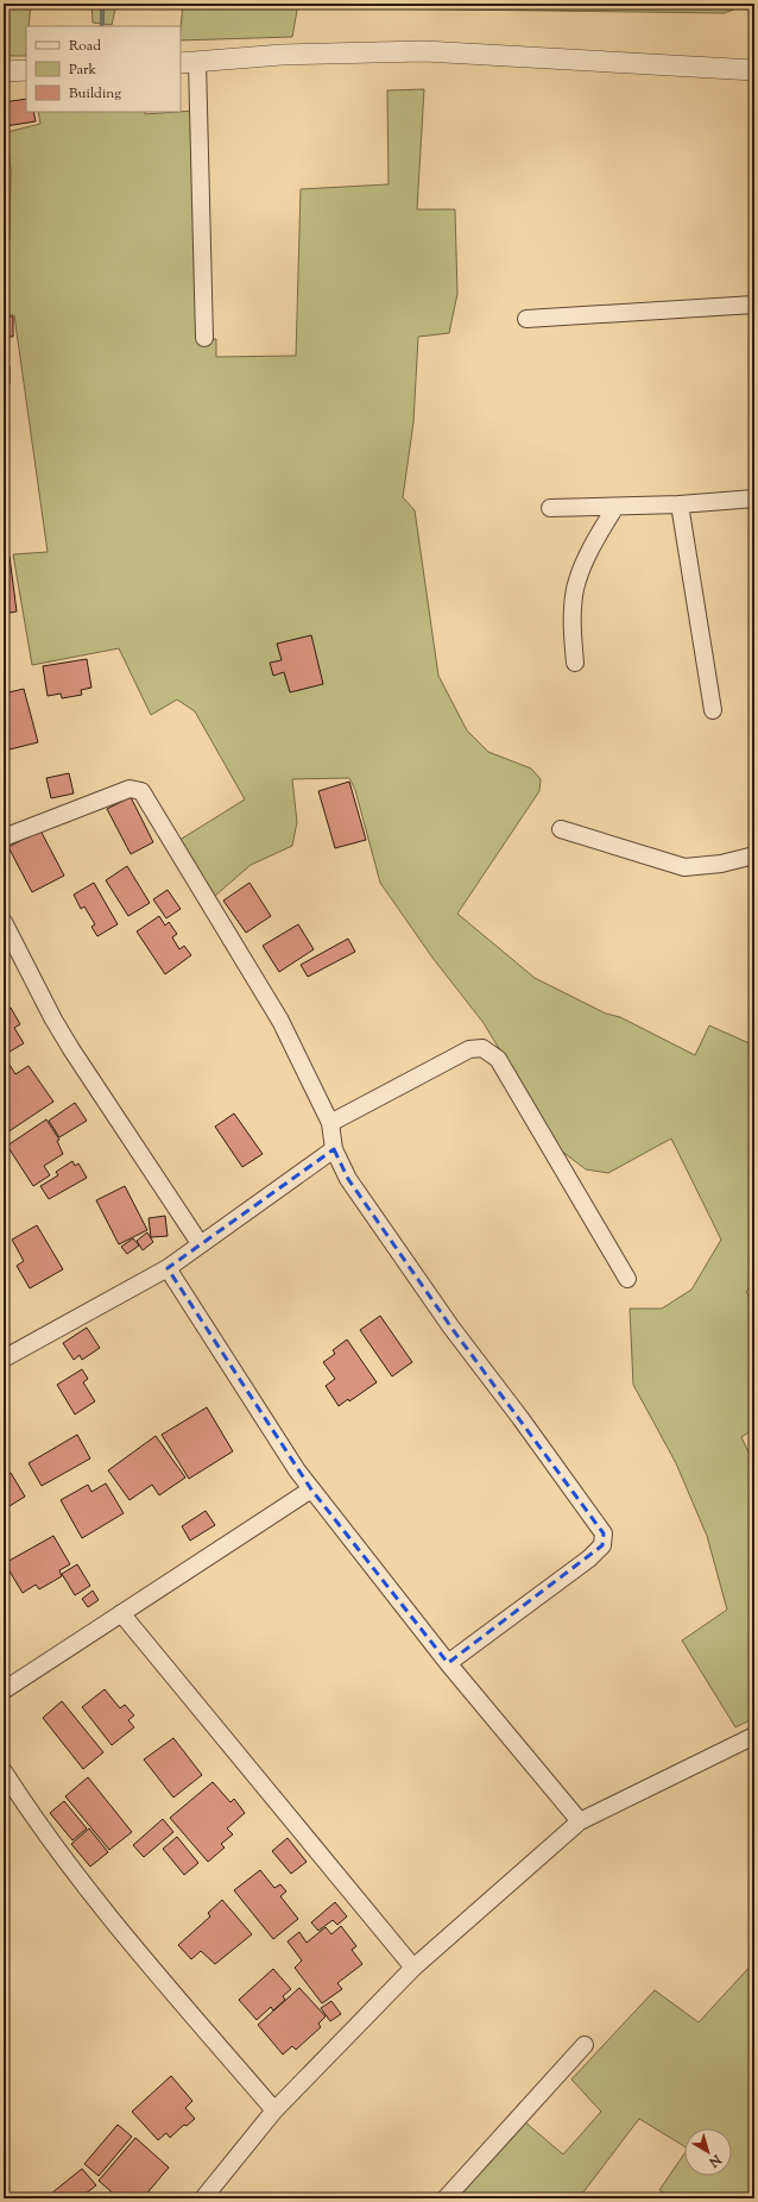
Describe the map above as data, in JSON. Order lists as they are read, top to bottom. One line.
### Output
{"legend":["Road","Park","Building"],"north":"bottom right"}
